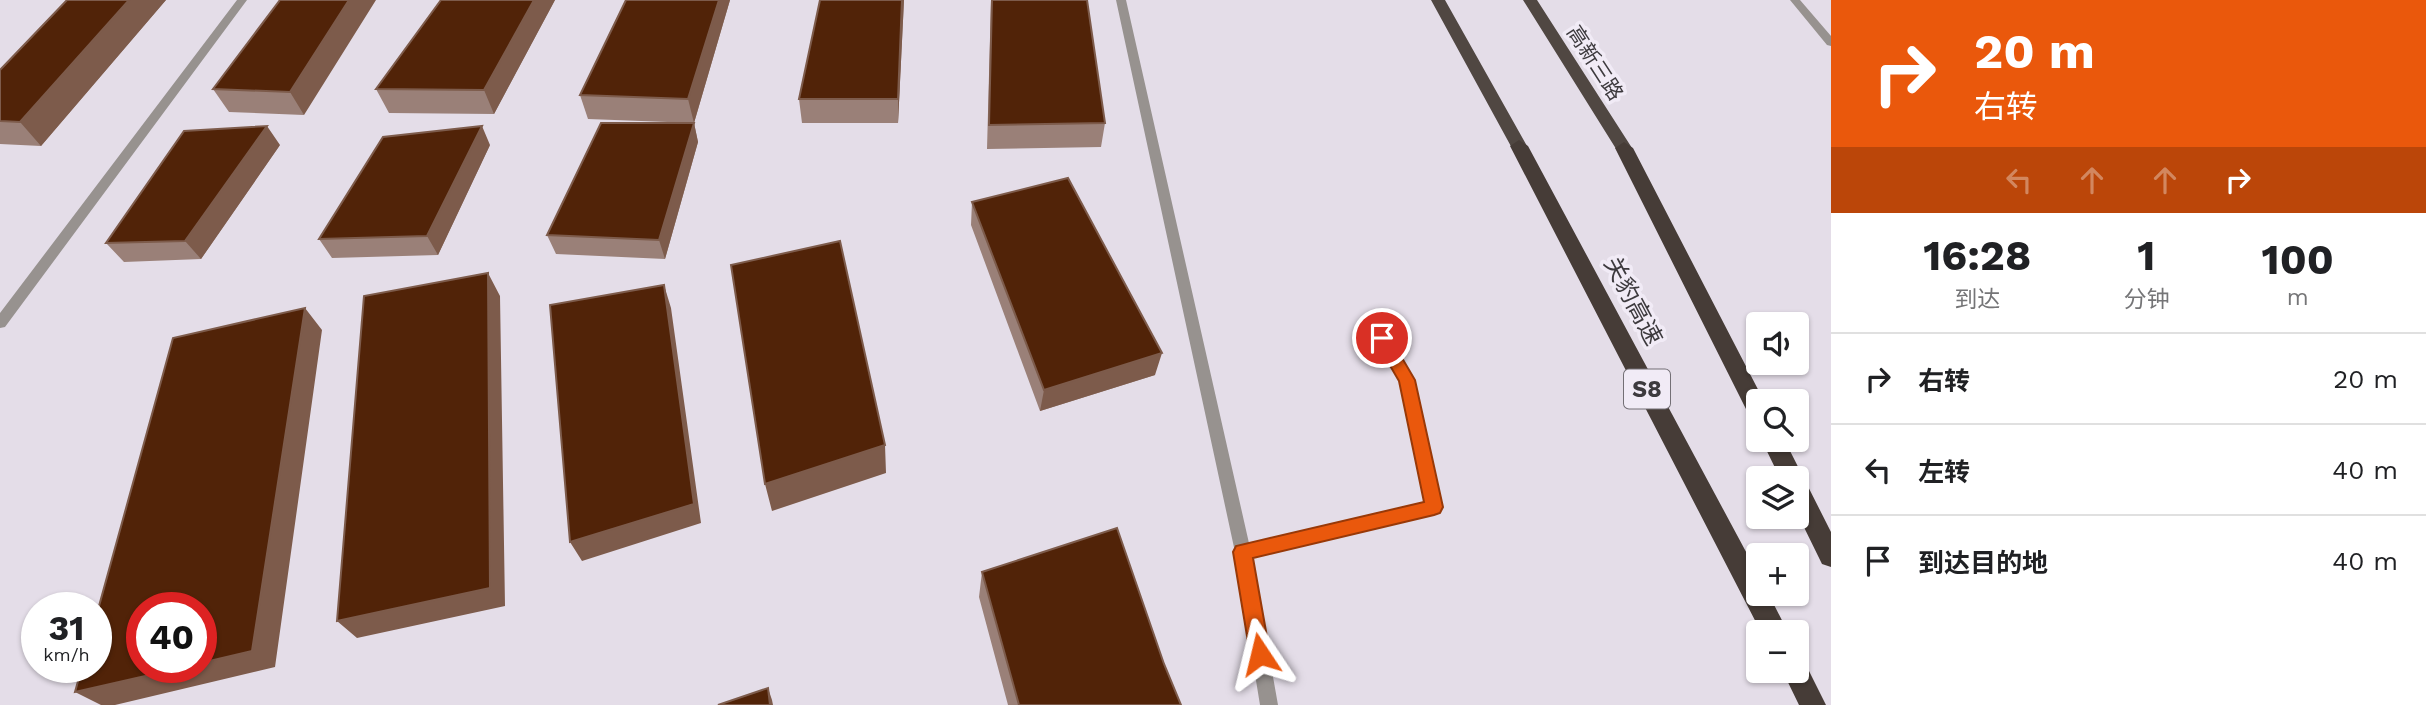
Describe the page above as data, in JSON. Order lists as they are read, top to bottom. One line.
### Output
{"streets":{"highway":["高新三路","关豹高速","S8"]},"page":{"turn":["20 m","右转"],"eta":["16:28","到达","1","分钟","100","m"],"map_buttons":["+","−"],"list":[{"name":"右转","value":"20 m"},{"name":"左转","value":"40 m"},{"name":"到达目的地","value":"40 m"}],"speed":"31 km/h","limit":"40"}}
